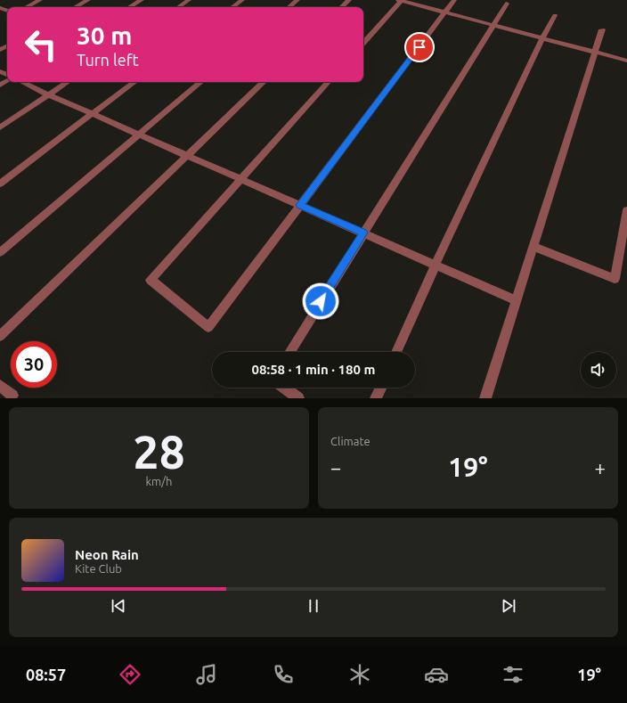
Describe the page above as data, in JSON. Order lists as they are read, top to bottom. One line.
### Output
{"page":{"turn":["30 m","Turn left"],"limit":"30","trip":"08:58 · 1 min · 180 m","tile":[["28","km/h"],"Climate"],"heat":["−","19°","+"],"song":["Neon Rain","Kite Club"],"tabs":["08:57","19°"]}}
